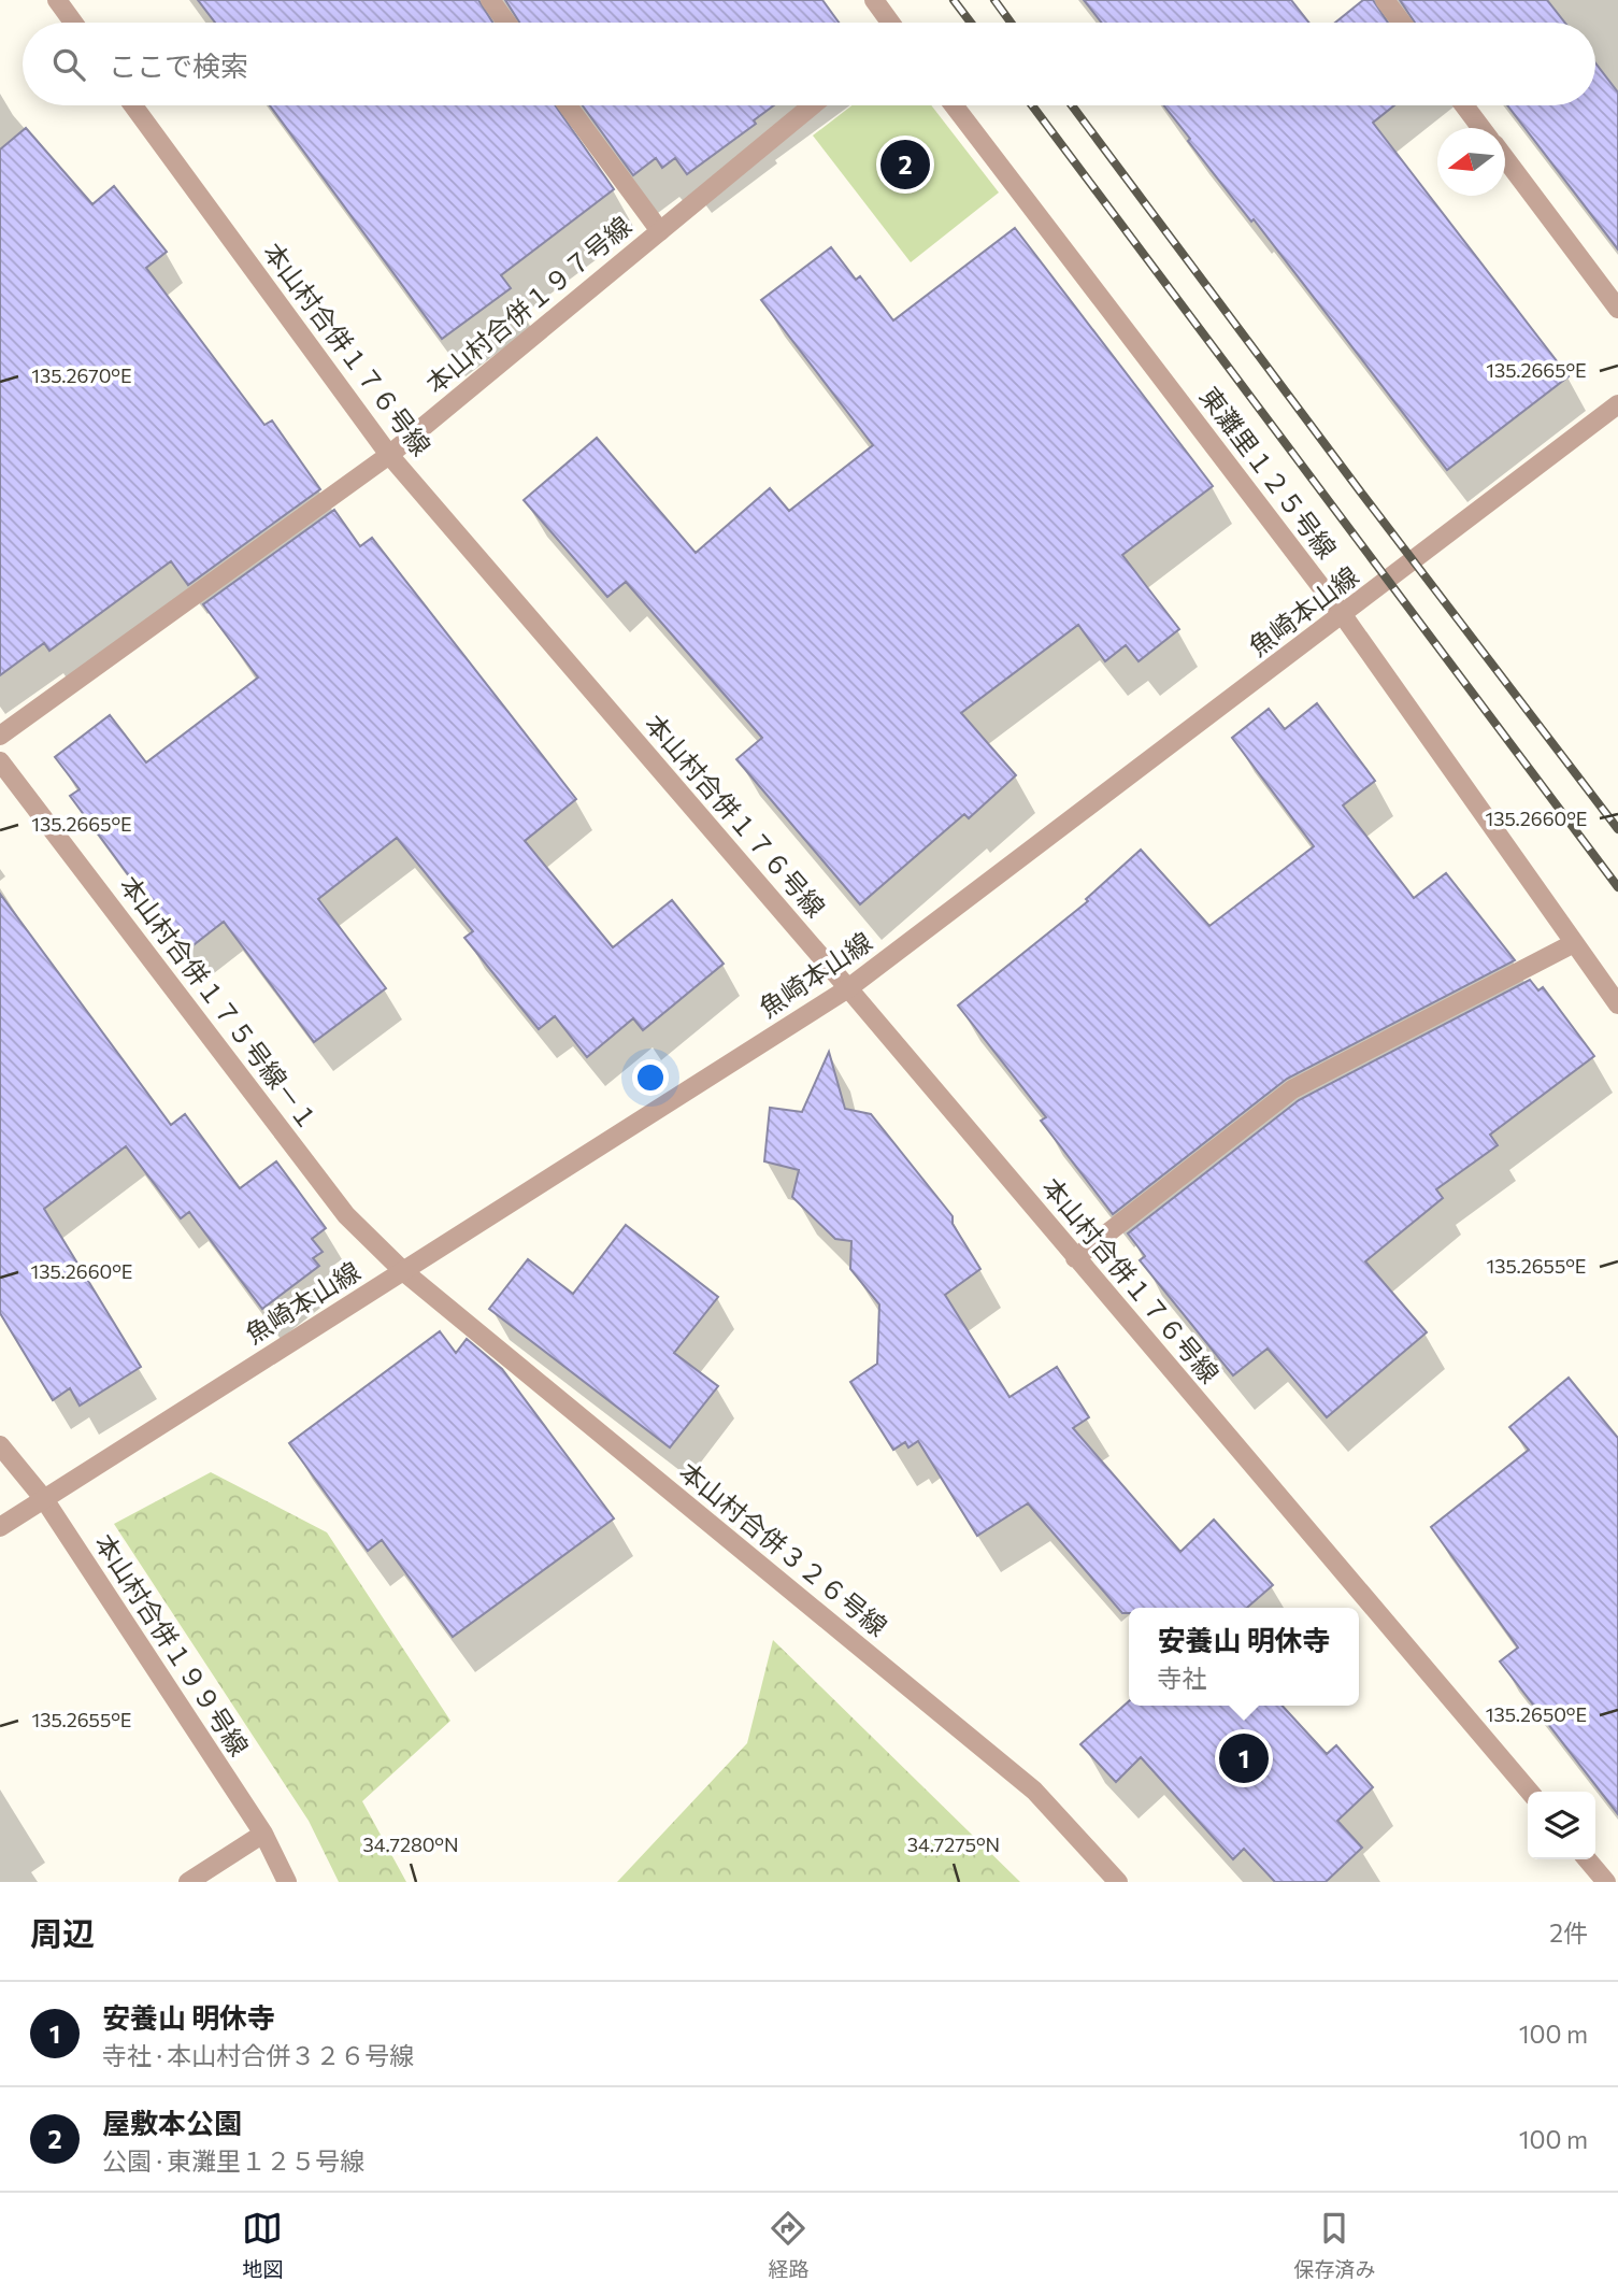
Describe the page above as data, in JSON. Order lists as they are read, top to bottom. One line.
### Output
{"streets":{"street":["本山村合併１９７号線","本山村合併１７６号線","東灘里１２５号線","魚崎本山線","本山村合併１７５号線－１","本山村合併３２６号線","本山村合併１９９号線"]},"crossings":[["本山村合併１９７号線","本山村合併１７６号線"],["本山村合併１７６号線","魚崎本山線"],["東灘里１２５号線","魚崎本山線"],["魚崎本山線","本山村合併１７５号線－１"],["魚崎本山線","本山村合併３２６号線"],["魚崎本山線","本山村合併１９９号線"],["本山村合併１７５号線－１","本山村合併３２６号線"]],"north":"left","page":{"search":"ここで検索","pins":["2","1"],"popup":["安養山 明休寺","寺社"],"heading":["周辺","2件"],"list":[{"mark":"1","name":"安養山 明休寺","note":"寺社 · 本山村合併３２６号線","value":"100 m"},{"mark":"2","name":"屋敷本公園","note":"公園 · 東灘里１２５号線","value":"100 m"}],"nav":["地図","経路","保存済み"]},"coordinates":["135.2665°E","135.2670°E","135.2660°E","135.2655°E","135.2650°E","34.7280°N","34.7275°N"]}
